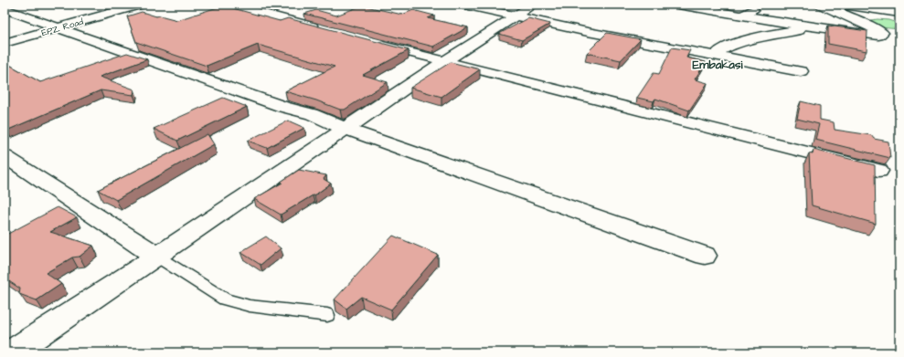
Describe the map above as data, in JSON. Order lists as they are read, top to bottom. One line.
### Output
{"streets":{"street":["EPZ Road"]},"districts":["Embakasi"]}
